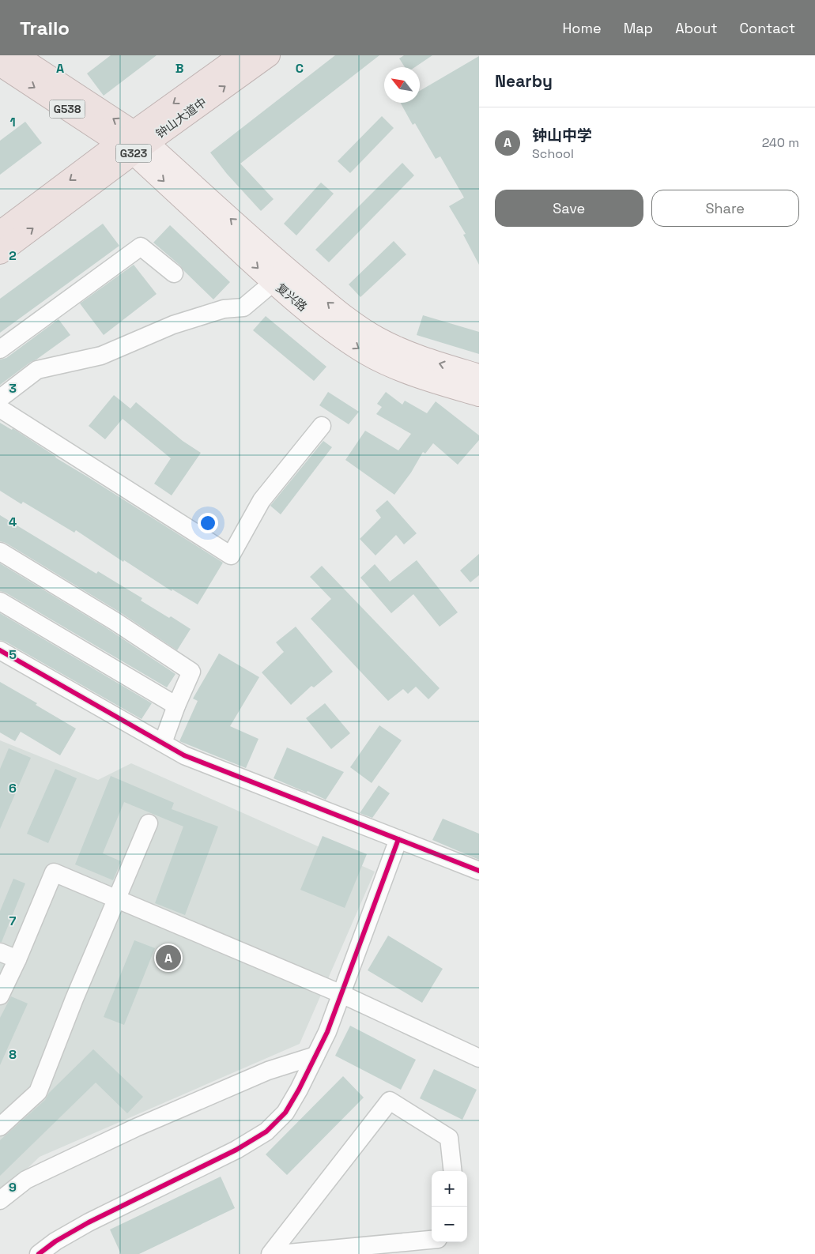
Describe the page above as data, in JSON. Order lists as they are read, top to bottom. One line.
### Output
{"streets":{"highway":["G538","钟山大道中","G323"],"main road":["复兴路"]},"crossings":[["G538","钟山大道中"],["G538","复兴路"],["钟山大道中","复兴路"]],"north":"top left","page":{"header":"Trailo","nav":["Home","Map","About","Contact"],"heading":"Nearby","list":[{"mark":"A","name":"钟山中学","note":"School","value":"240 m"}],"buttons":["Save","Share"],"pins":"A","map_buttons":["+","−"]},"grid":{"columns":["A","B","C"],"rows":["1","2","3","4","5","6","7","8","9"]}}
